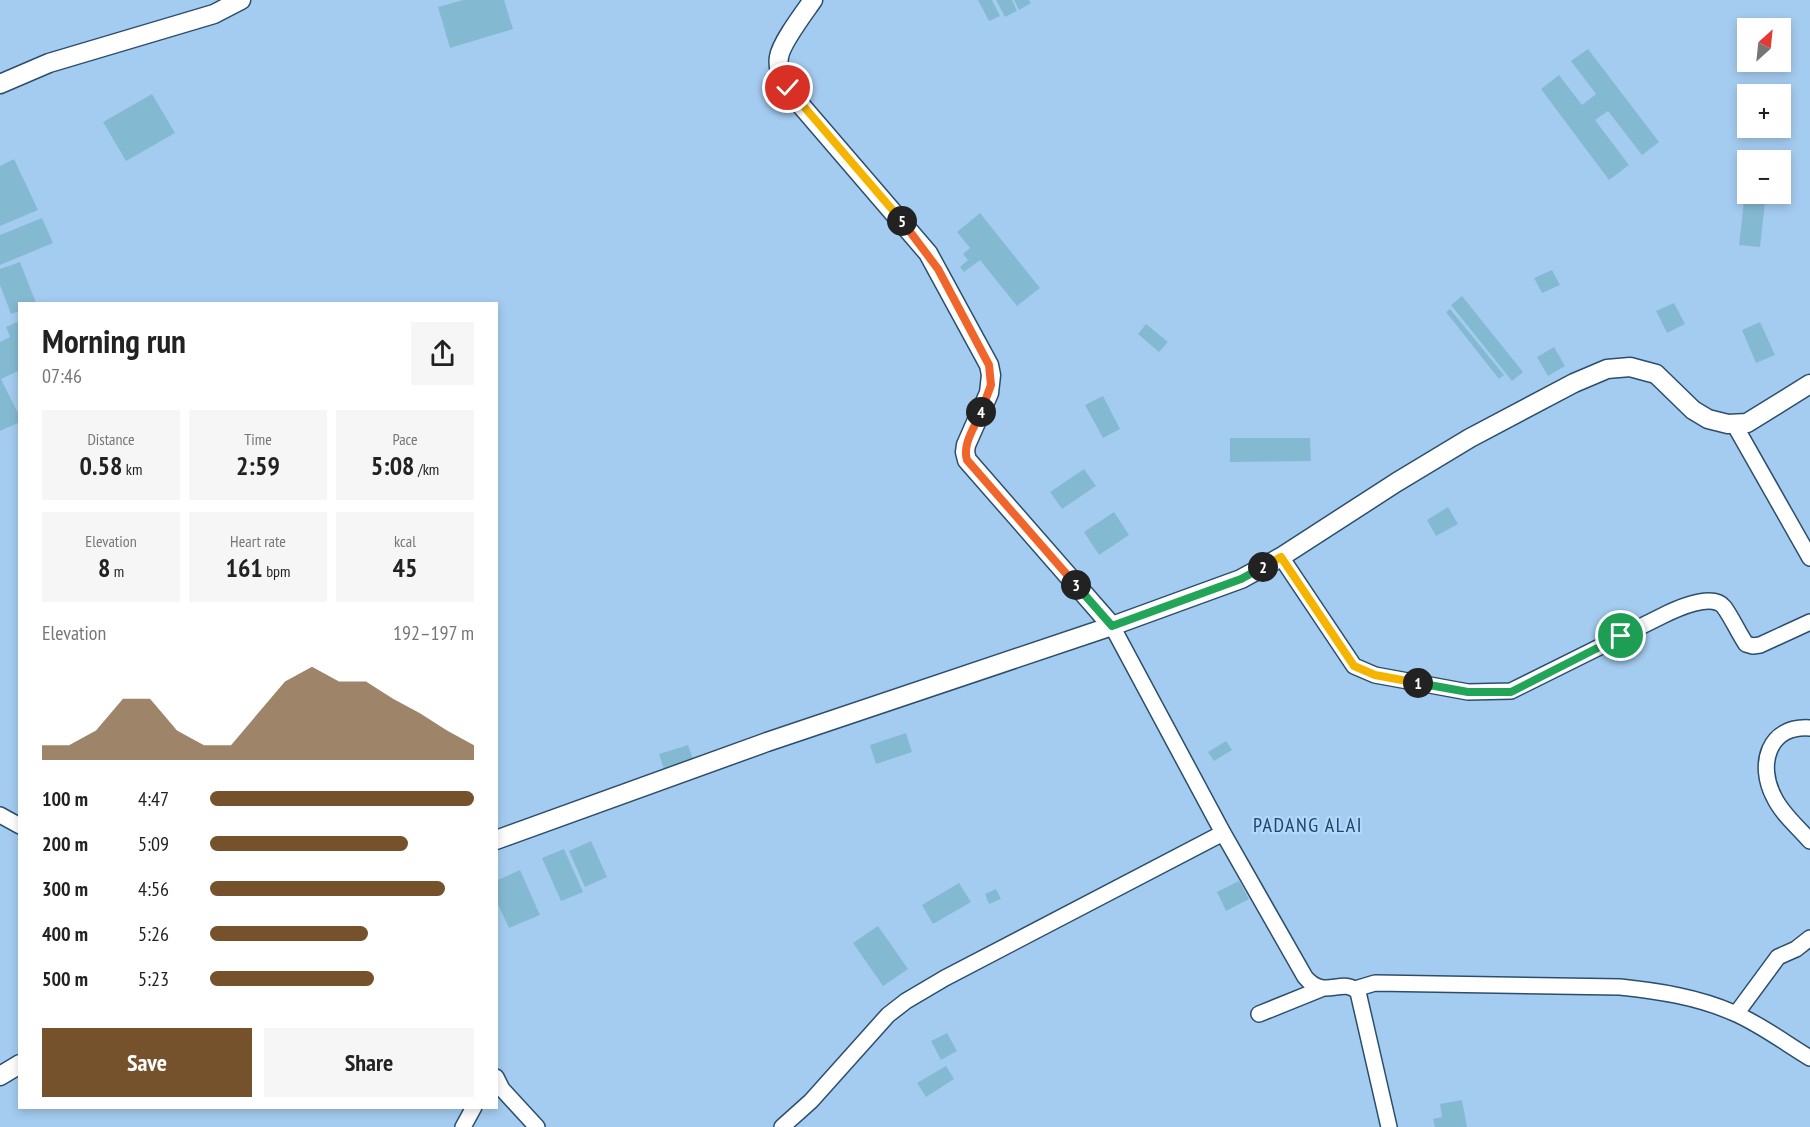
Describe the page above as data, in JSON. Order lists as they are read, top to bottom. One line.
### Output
{"districts":["PADANG ALAI"],"north":"top right","page":{"map_buttons":["+","−"],"pins":["5","4","2","3","1"],"heading":["Morning run","07:46"],"stats":[["Distance","0.58 km"],["Time","2:59"],["Pace","5:08 /km"],["Elevation","8 m"],["Heart rate","161 bpm"],["kcal","45"]],"chart":["Elevation","192–197 m"],"list":[{"name":"100 m","note":"4:47"},{"name":"200 m","note":"5:09"},{"name":"300 m","note":"4:56"},{"name":"400 m","note":"5:26"},{"name":"500 m","note":"5:23"}],"buttons":["Save","Share"]}}
